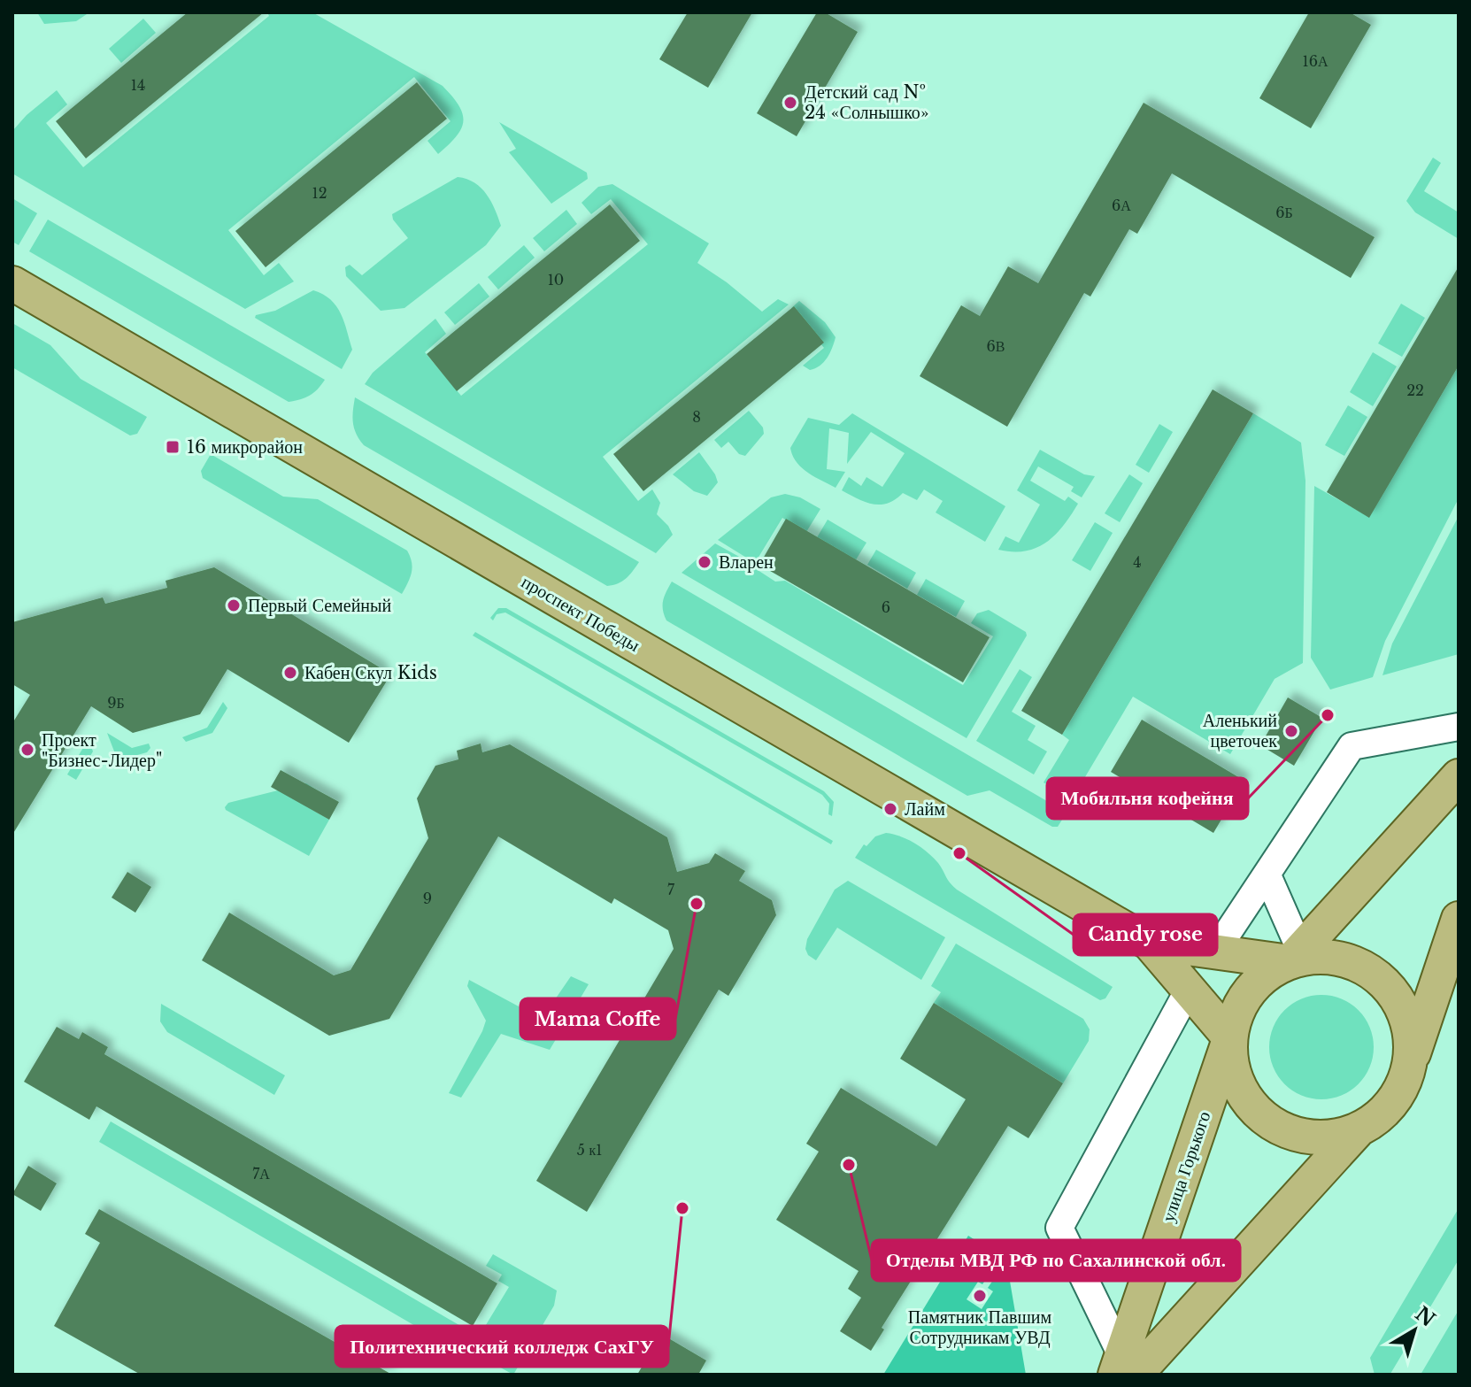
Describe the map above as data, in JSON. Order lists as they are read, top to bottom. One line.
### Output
{"streets":{"main road":["проспект Победы","улица Горького"]},"crossings":[["проспект Победы","улица Горького"]],"places":{"other":["Детский сад № 24 «Солнышко»","Вларен","Первый Семейный","Кабен Скул Kids","Мобильня кофейня","Аленький цветочек","Проект \"Бизнес-Лидер\"","Лайм","Candy rose","Mama Coffe","Отделы МВД РФ по Сахалинской обл.","Политехнический колледж СахГУ","Памятник Павшим Сотрудникам УВД"],"transit":["16 микрорайон"]},"house_numbers":["16А","14","12","6А","6Б","10","6В","22","8","4","6","9Б","7","9","5 к1","7А"],"north":"top right"}
